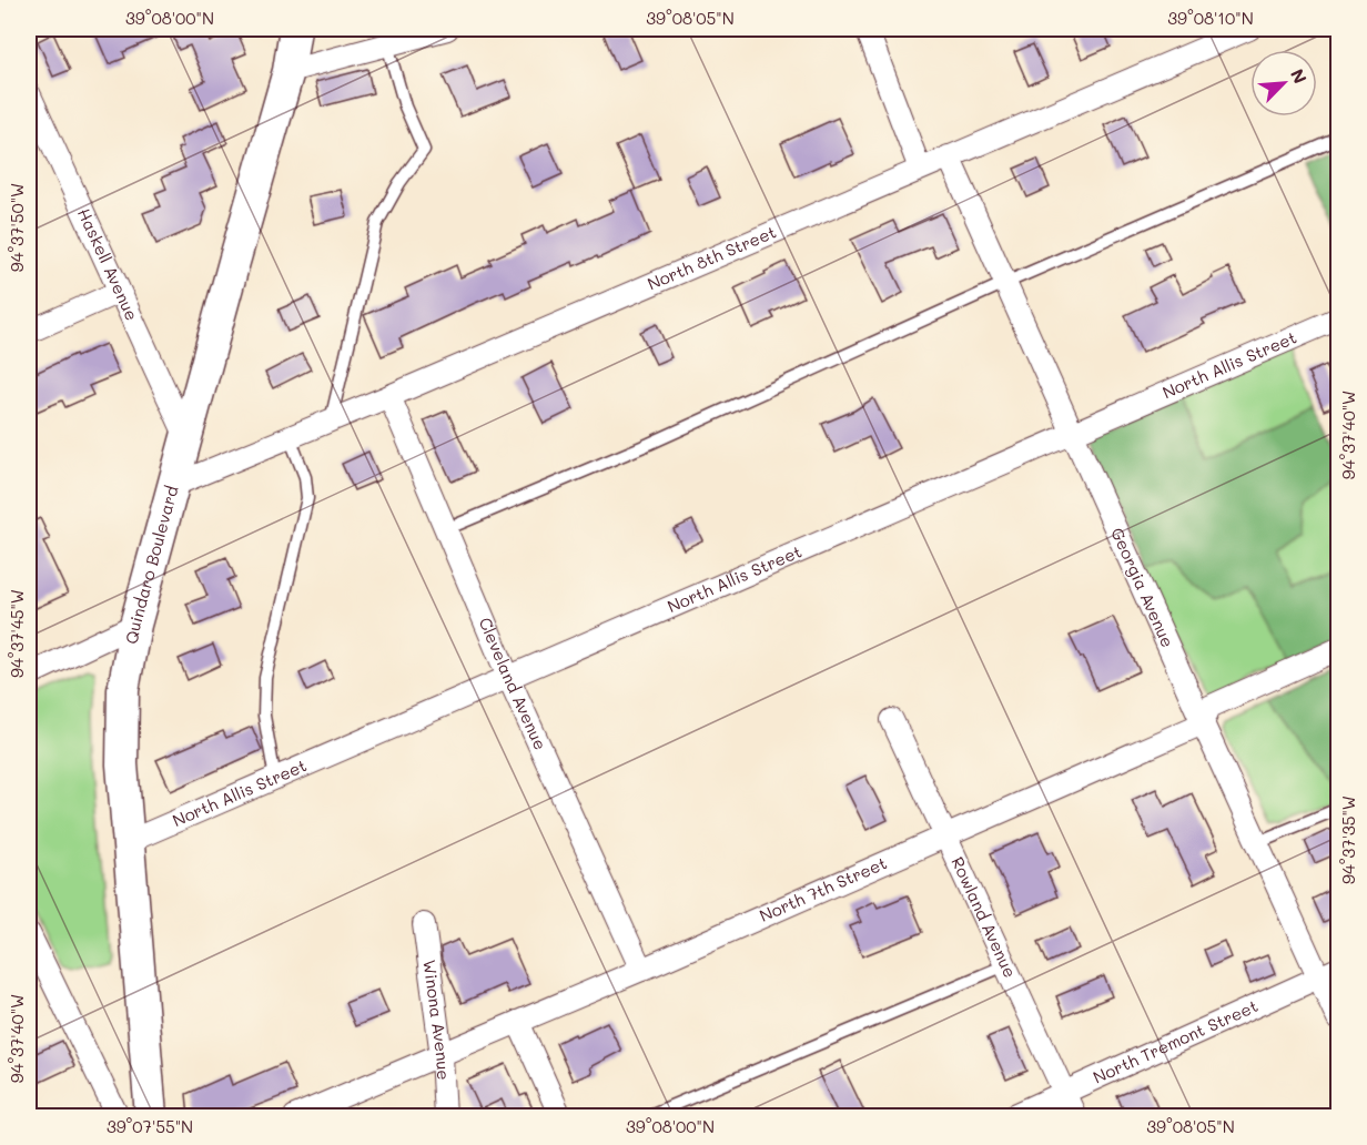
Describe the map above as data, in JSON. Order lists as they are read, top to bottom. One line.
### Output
{"streets":{"main road":["Quindaro Boulevard"],"street":["North 8th Street","Haskell Avenue","North Allis Street","Georgia Avenue","Cleveland Avenue","North 7th Street","Rowland Avenue","Winona Avenue","North Tremont Street"]},"crossings":[["North 8th Street","Quindaro Boulevard"],["North 8th Street","Georgia Avenue"],["North 8th Street","Cleveland Avenue"],["Haskell Avenue","Quindaro Boulevard"],["North Allis Street","Quindaro Boulevard"],["North Allis Street","Georgia Avenue"],["North Allis Street","Cleveland Avenue"],["Georgia Avenue","North 7th Street"],["Georgia Avenue","North Tremont Street"],["Cleveland Avenue","North 7th Street"],["North 7th Street","Rowland Avenue"],["North 7th Street","Winona Avenue"],["Rowland Avenue","North Tremont Street"]],"north":"top right","coordinates":["39°08'00\"N","39°08'05\"N","39°08'10\"N","94°37'50\"W","94°37'40\"W","94°37'45\"W","94°37'35\"W","39°07'55\"N"]}
